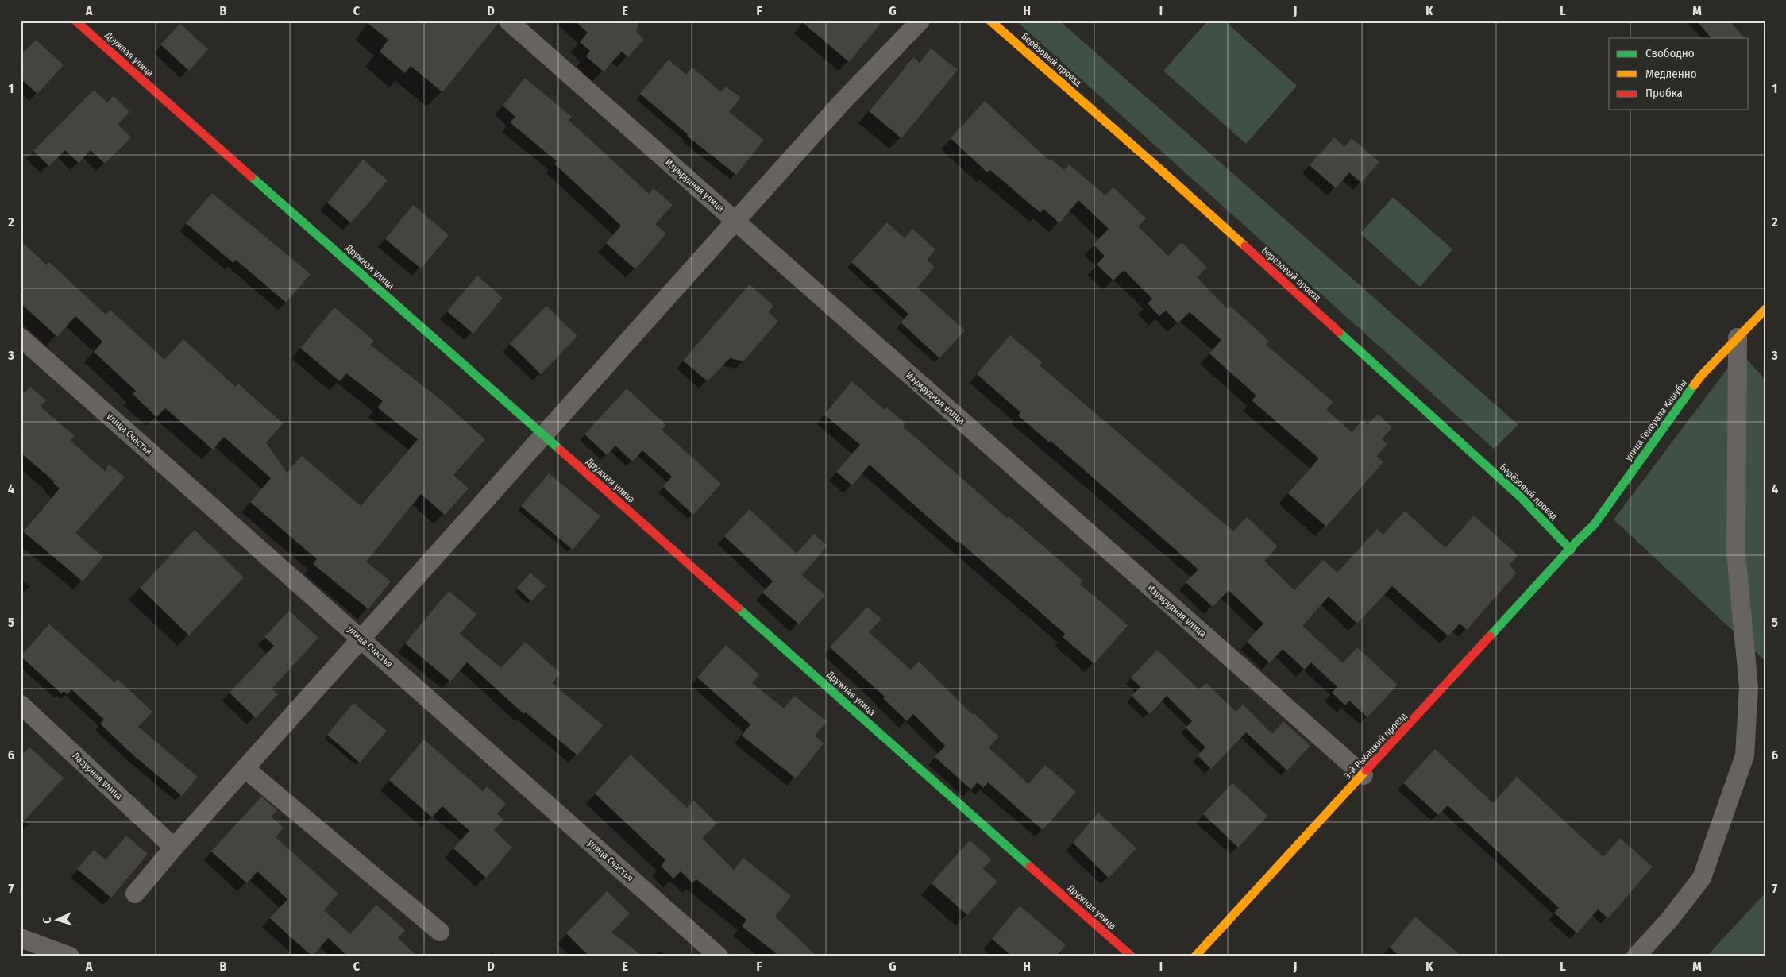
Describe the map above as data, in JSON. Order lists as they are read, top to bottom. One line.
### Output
{"streets":{"street":["Дружная улица","Берёзовый проезд","Изумрудная улица","улица Генерала Кашубы","улица Счастья","3-й Рыбацкий проезд","Лазурная улица"]},"crossings":[["Берёзовый проезд","улица Генерала Кашубы"],["Берёзовый проезд","3-й Рыбацкий проезд"],["Изумрудная улица","3-й Рыбацкий проезд"],["улица Генерала Кашубы","3-й Рыбацкий проезд"]],"legend":["Свободно","Медленно","Пробка"],"north":"left","grid":{"columns":["A","B","C","D","E","F","G","H","I","J","K","L","M"],"rows":["1","2","3","4","5","6","7"]}}
